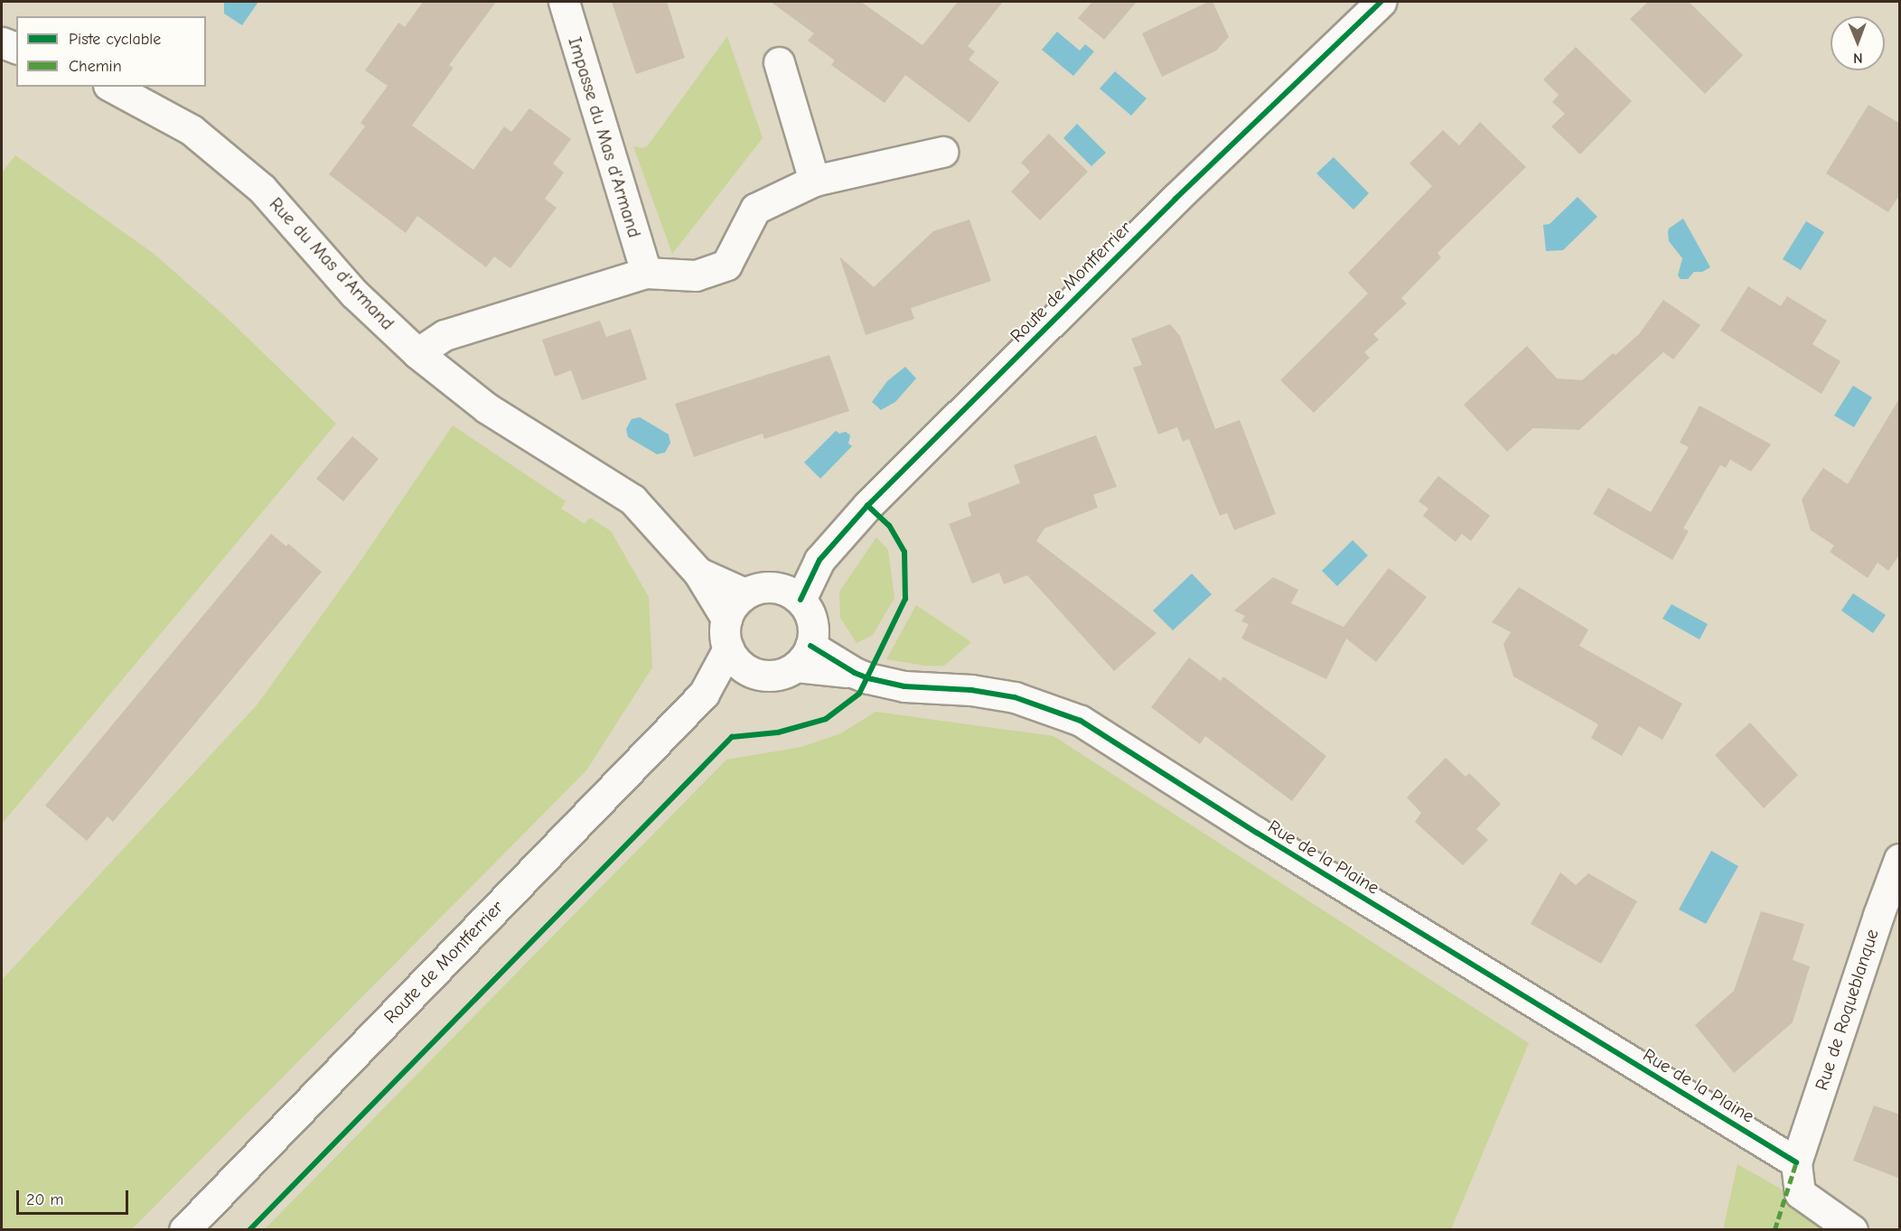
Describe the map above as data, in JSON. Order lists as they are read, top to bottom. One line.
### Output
{"streets":{"street":["Impasse du Mas d'Armand","Rue du Mas d'Armand","Route de Montferrier","Rue de la Plaine","Rue de Roqueblanque"]},"crossings":[["Rue du Mas d'Armand","Route de Montferrier"],["Rue du Mas d'Armand","Rue de la Plaine"],["Route de Montferrier","Rue de la Plaine"],["Rue de la Plaine","Rue de Roqueblanque"]],"legend":["Piste cyclable","Chemin"],"scale_bar":"20 m","north":"bottom"}
